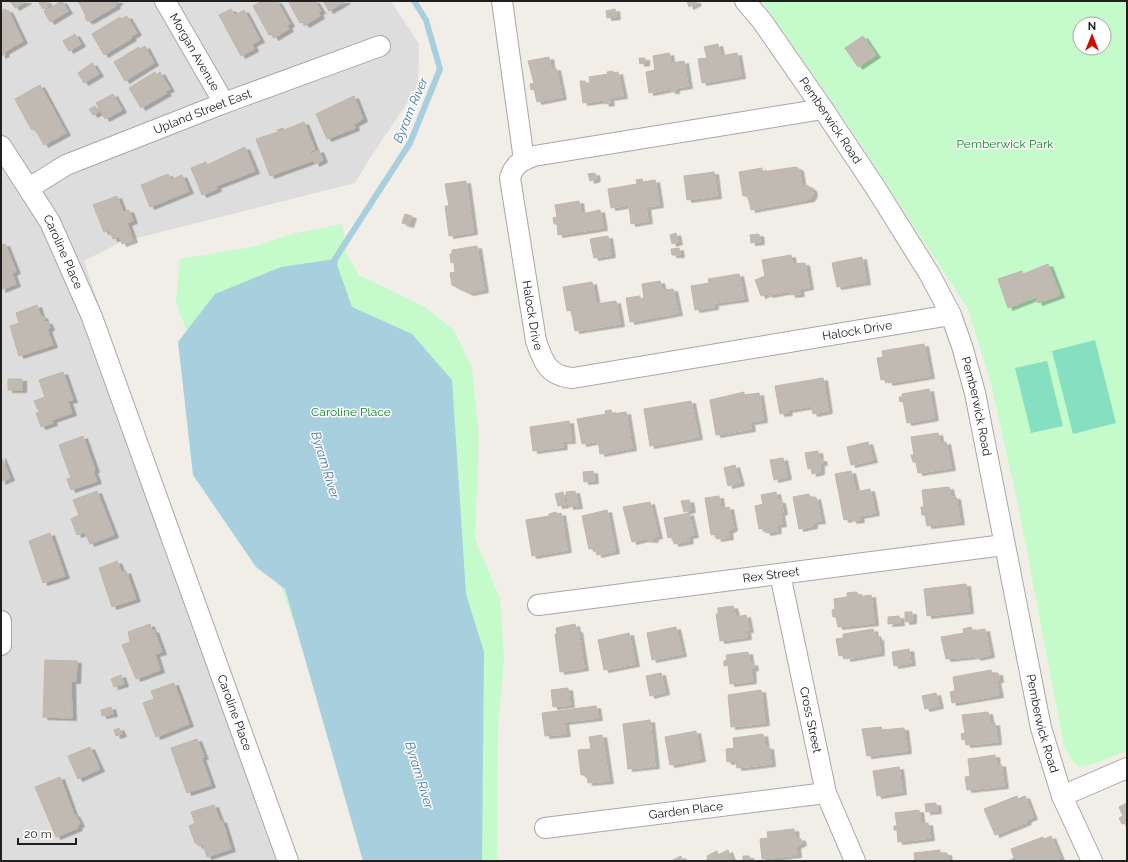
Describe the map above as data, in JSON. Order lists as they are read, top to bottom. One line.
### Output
{"streets":{"street":["Morgan Avenue","Upland Street East","Pemberwick Road","Caroline Place","Halock Drive","Rex Street","Cross Street","Garden Place"]},"crossings":[["Morgan Avenue","Upland Street East"],["Upland Street East","Caroline Place"],["Pemberwick Road","Halock Drive"],["Pemberwick Road","Rex Street"],["Rex Street","Cross Street"],["Cross Street","Garden Place"]],"water":["Byram River"],"parks":["Pemberwick Park","Caroline Place"],"scale_bar":"20 m","north":"top"}
